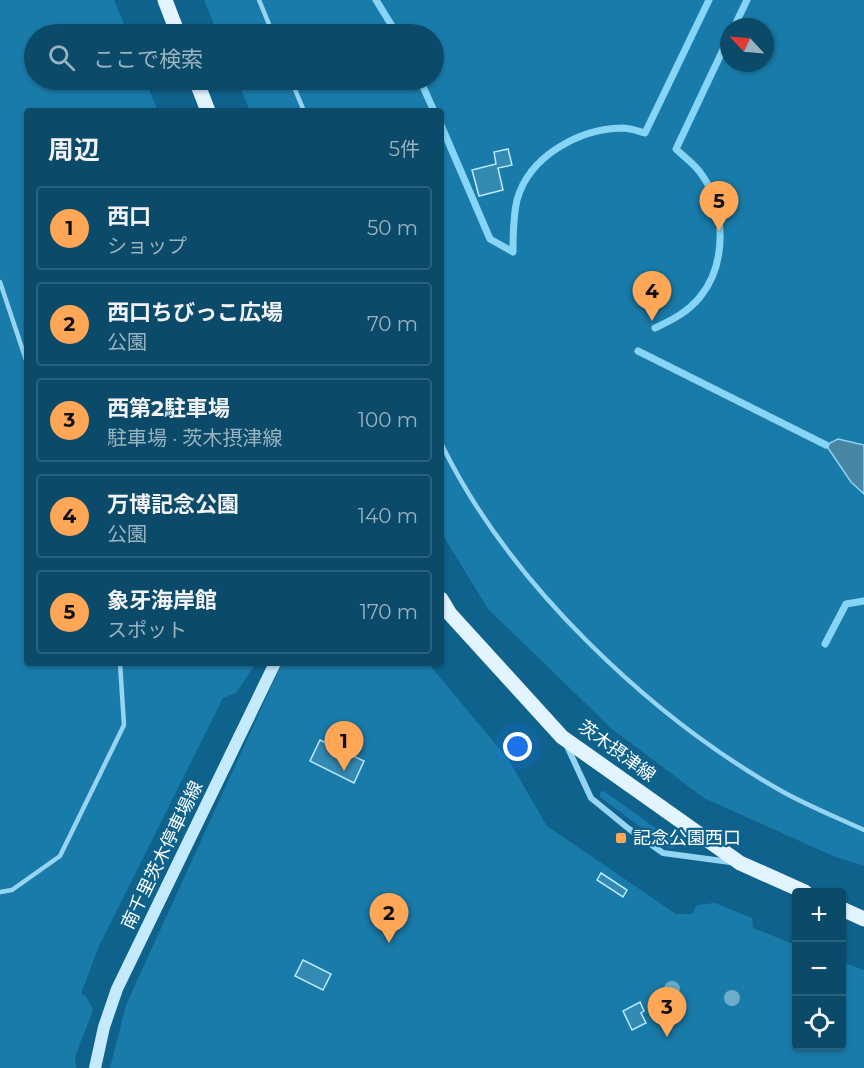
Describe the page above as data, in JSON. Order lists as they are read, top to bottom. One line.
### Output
{"streets":{"main road":["茨木摂津線","南千里茨木停車場線"]},"places":{"transit":["記念公園西口"]},"north":"top left","page":{"search":"ここで検索","heading":["周辺","5件"],"pins":["5","4","1","2","3"],"list":[{"mark":"1","name":"西口","note":"ショップ","value":"50 m"},{"mark":"2","name":"西口ちびっこ広場","note":"公園","value":"70 m"},{"mark":"3","name":"西第2駐車場","note":"駐車場 · 茨木摂津線","value":"100 m"},{"mark":"4","name":"万博記念公園","note":"公園","value":"140 m"},{"mark":"5","name":"象牙海岸館","note":"スポット","value":"170 m"}],"map_buttons":["+","−"]}}
